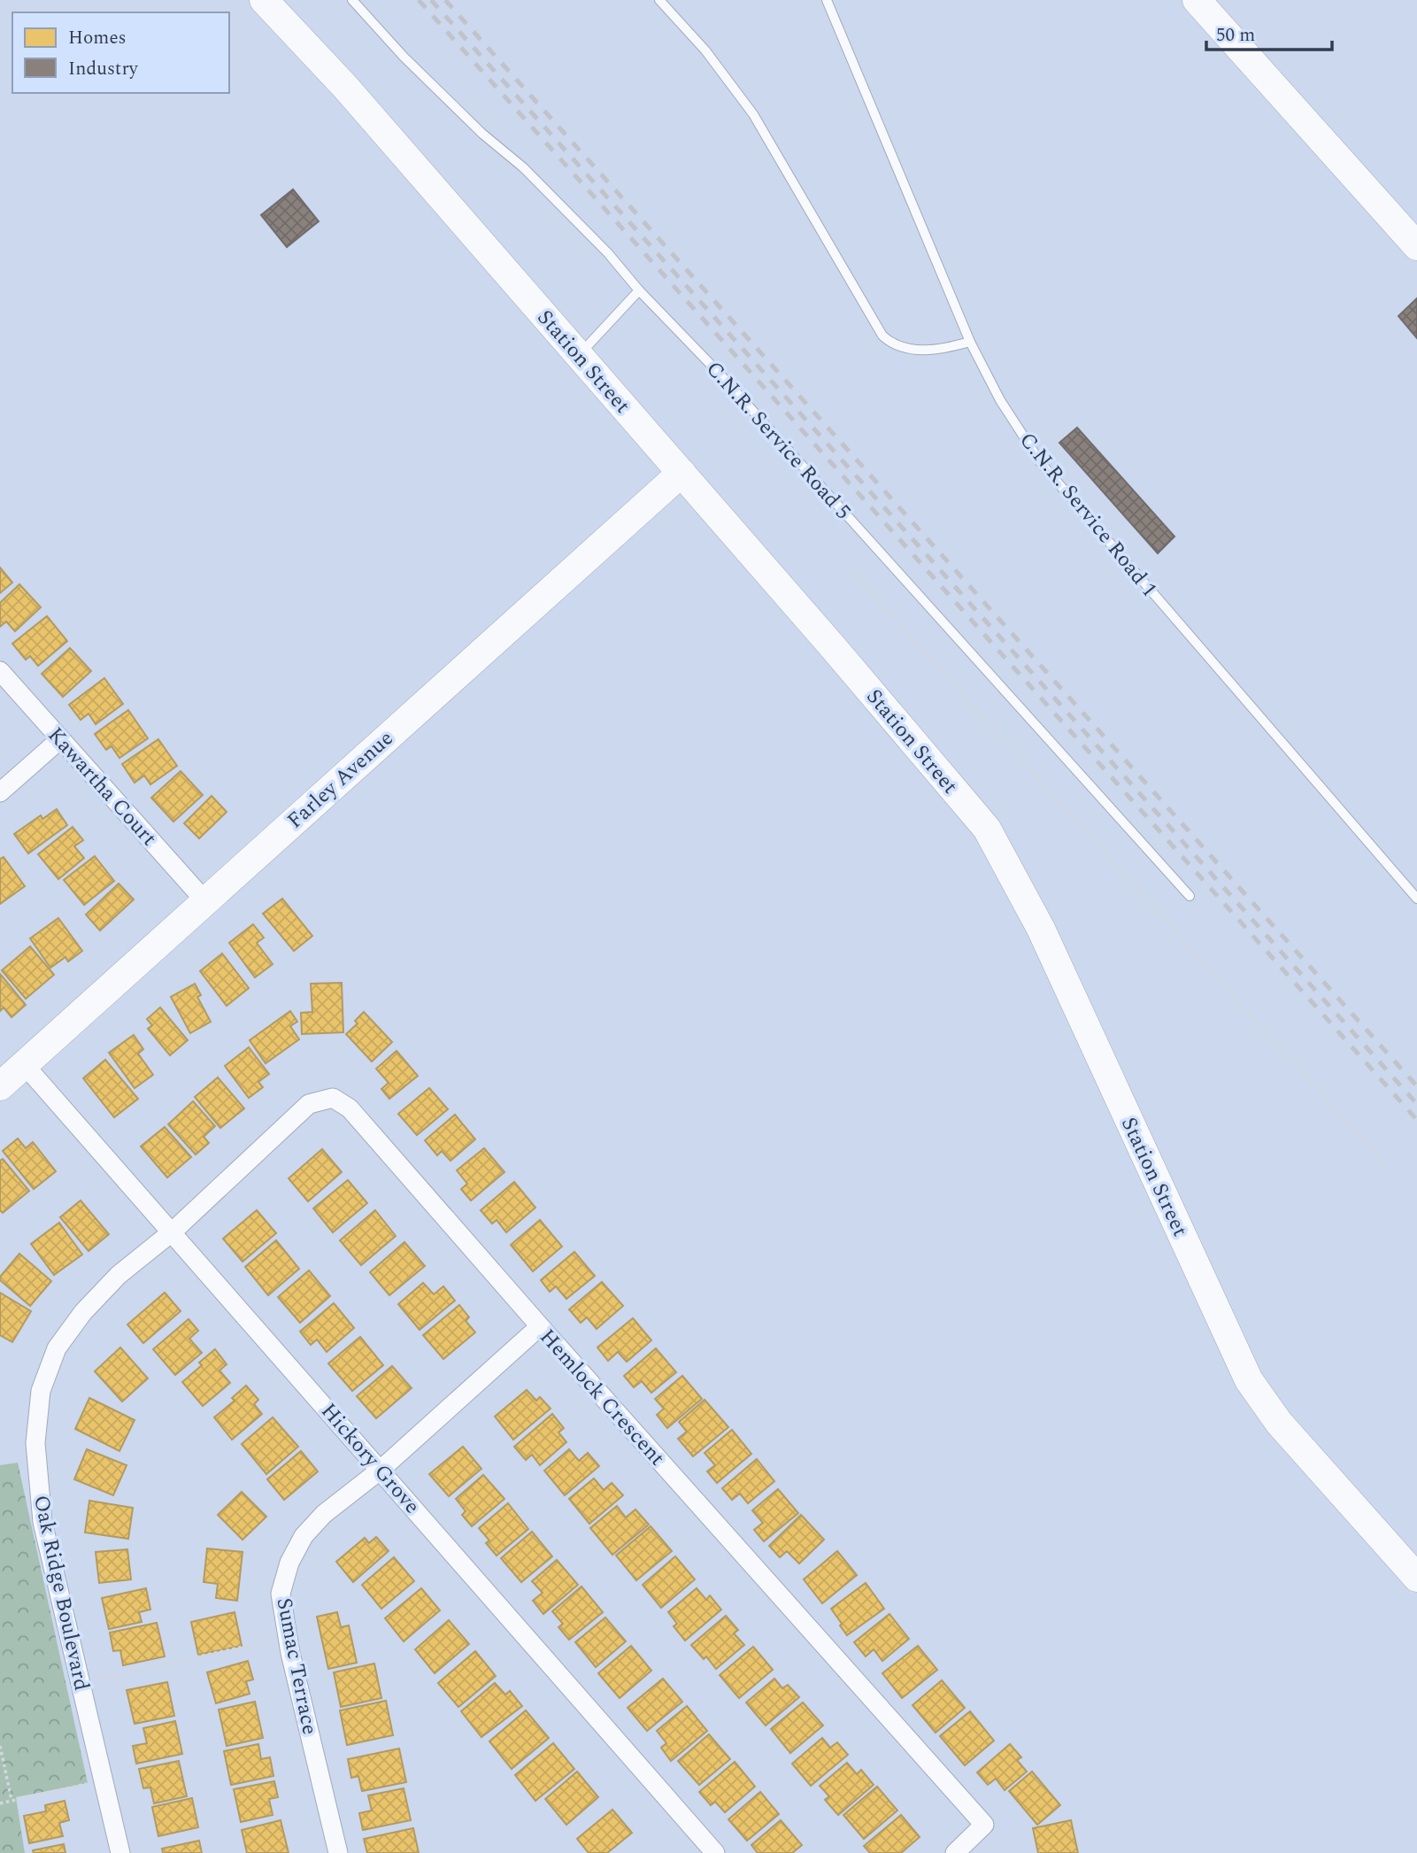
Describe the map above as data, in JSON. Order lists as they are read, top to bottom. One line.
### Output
{"streets":{"street":["Station Street","Farley Avenue","Kawartha Court","Hemlock Crescent","Hickory Grove","Oak Ridge Boulevard","Sumac Terrace"],"lane":["C.N.R. Service Road 5","C.N.R. Service Road 1"]},"crossings":[["Station Street","Farley Avenue"],["Farley Avenue","Kawartha Court"],["Farley Avenue","Hickory Grove"],["Hemlock Crescent","Hickory Grove"],["Hemlock Crescent","Oak Ridge Boulevard"],["Hemlock Crescent","Sumac Terrace"],["Hickory Grove","Oak Ridge Boulevard"],["Hickory Grove","Sumac Terrace"]],"legend":["Homes","Industry"],"scale_bar":"50 m"}
